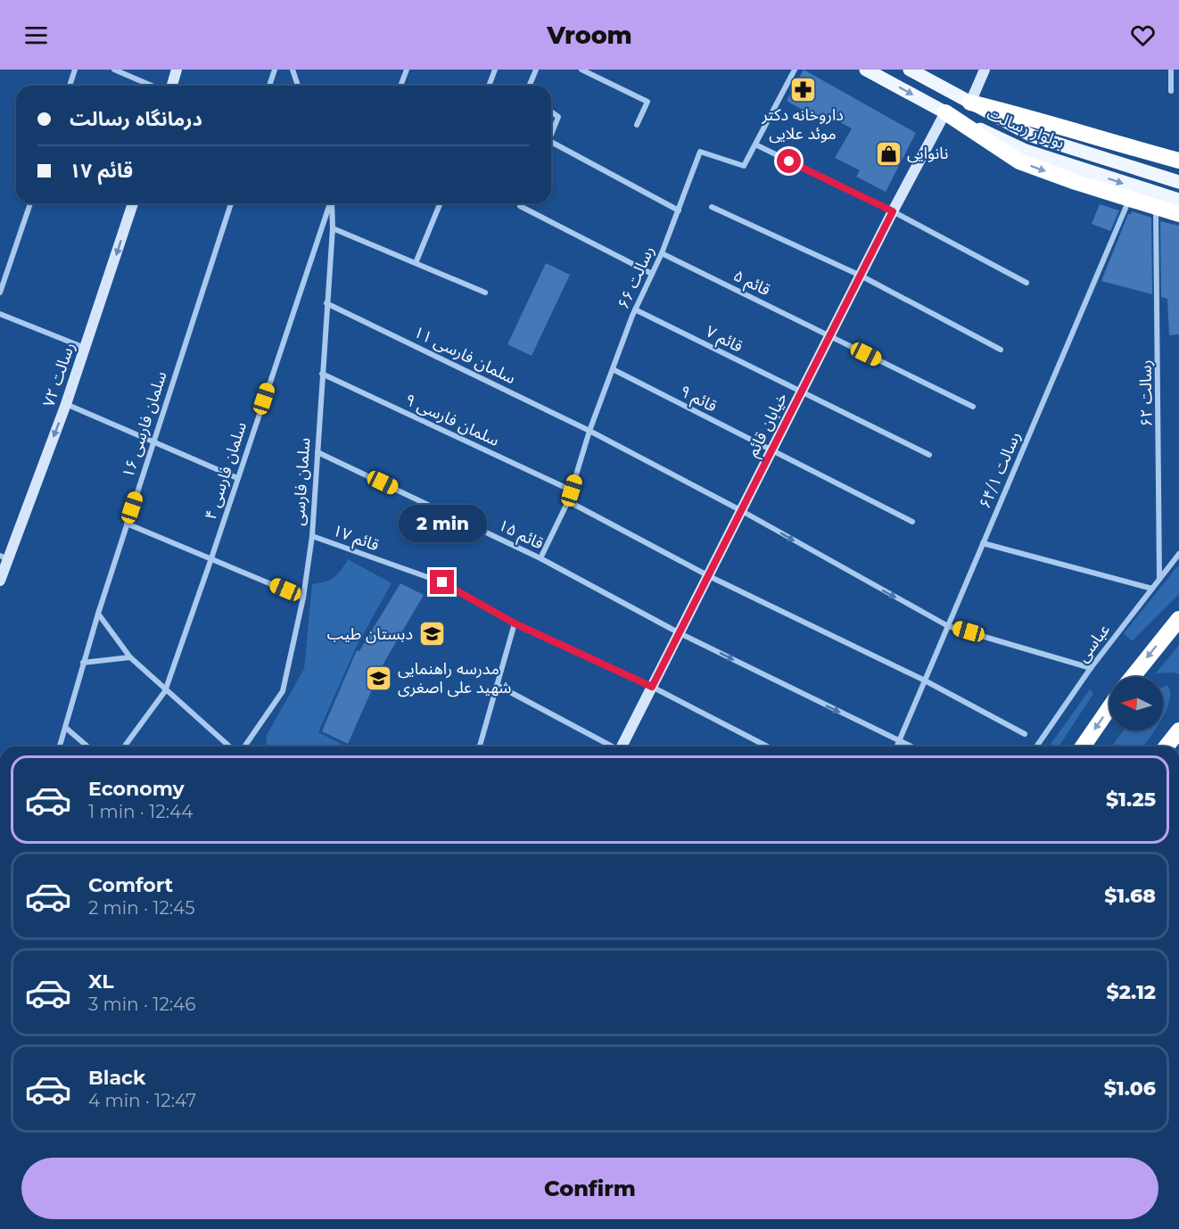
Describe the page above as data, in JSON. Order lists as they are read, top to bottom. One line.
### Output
{"streets":{"main road":["بولوار رسالت"],"street":["رسالت ۶۶","قائم ۵","قائم ۷","سلمان فارسی ۱۱","رسالت ۷۲","رسالت ۶۲","قائم ۹","سلمان فارسی ۹","سلمان فارسی ۱۶","خیابان قائم","رسالت ۶۴/۱","سلمان فارسی ۴","سلمان فارسی","قائم ۱۵","قائم ۱۷","عباسی"]},"crossings":[["بولوار رسالت","خیابان قائم"],["رسالت ۶۶","قائم ۵"],["رسالت ۶۶","قائم ۷"],["رسالت ۶۶","سلمان فارسی ۱۱"],["رسالت ۶۶","قائم ۹"],["رسالت ۶۶","سلمان فارسی ۹"],["رسالت ۶۶","قائم ۱۵"],["قائم ۵","خیابان قائم"],["قائم ۷","خیابان قائم"],["سلمان فارسی ۱۱","خیابان قائم"],["سلمان فارسی ۱۱","رسالت ۶۴/۱"],["سلمان فارسی ۱۱","سلمان فارسی"],["سلمان فارسی ۱۱","عباسی"],["رسالت ۶۲","عباسی"],["قائم ۹","خیابان قائم"],["سلمان فارسی ۹","سلمان فارسی"],["خیابان قائم","قائم ۱۵"],["خیابان قائم","قائم ۱۷"],["رسالت ۶۴/۱","قائم ۱۵"],["سلمان فارسی","قائم ۱۵"],["سلمان فارسی","قائم ۱۷"]],"one_way":["رسالت ۷۲","قائم ۱۵"],"places":{"pharmacy":["داروخانه دکتر موئد علایی"],"shop":["نانوایی"],"school or university":["دبستان طیب","مدرسه راهنمایی شهید علی اصغری"]},"north":"left","page":{"header":"Vroom","banner":["درمانگاه رسالت","قائم ۱۷"],"bubble":"2 min","list":[{"name":"Economy","note":"1 min · 12:44","value":"$1.25"},{"name":"Comfort","note":"2 min · 12:45","value":"$1.68"},{"name":"XL","note":"3 min · 12:46","value":"$2.12"},{"name":"Black","note":"4 min · 12:47","value":"$1.06"}],"buttons":"Confirm"}}
